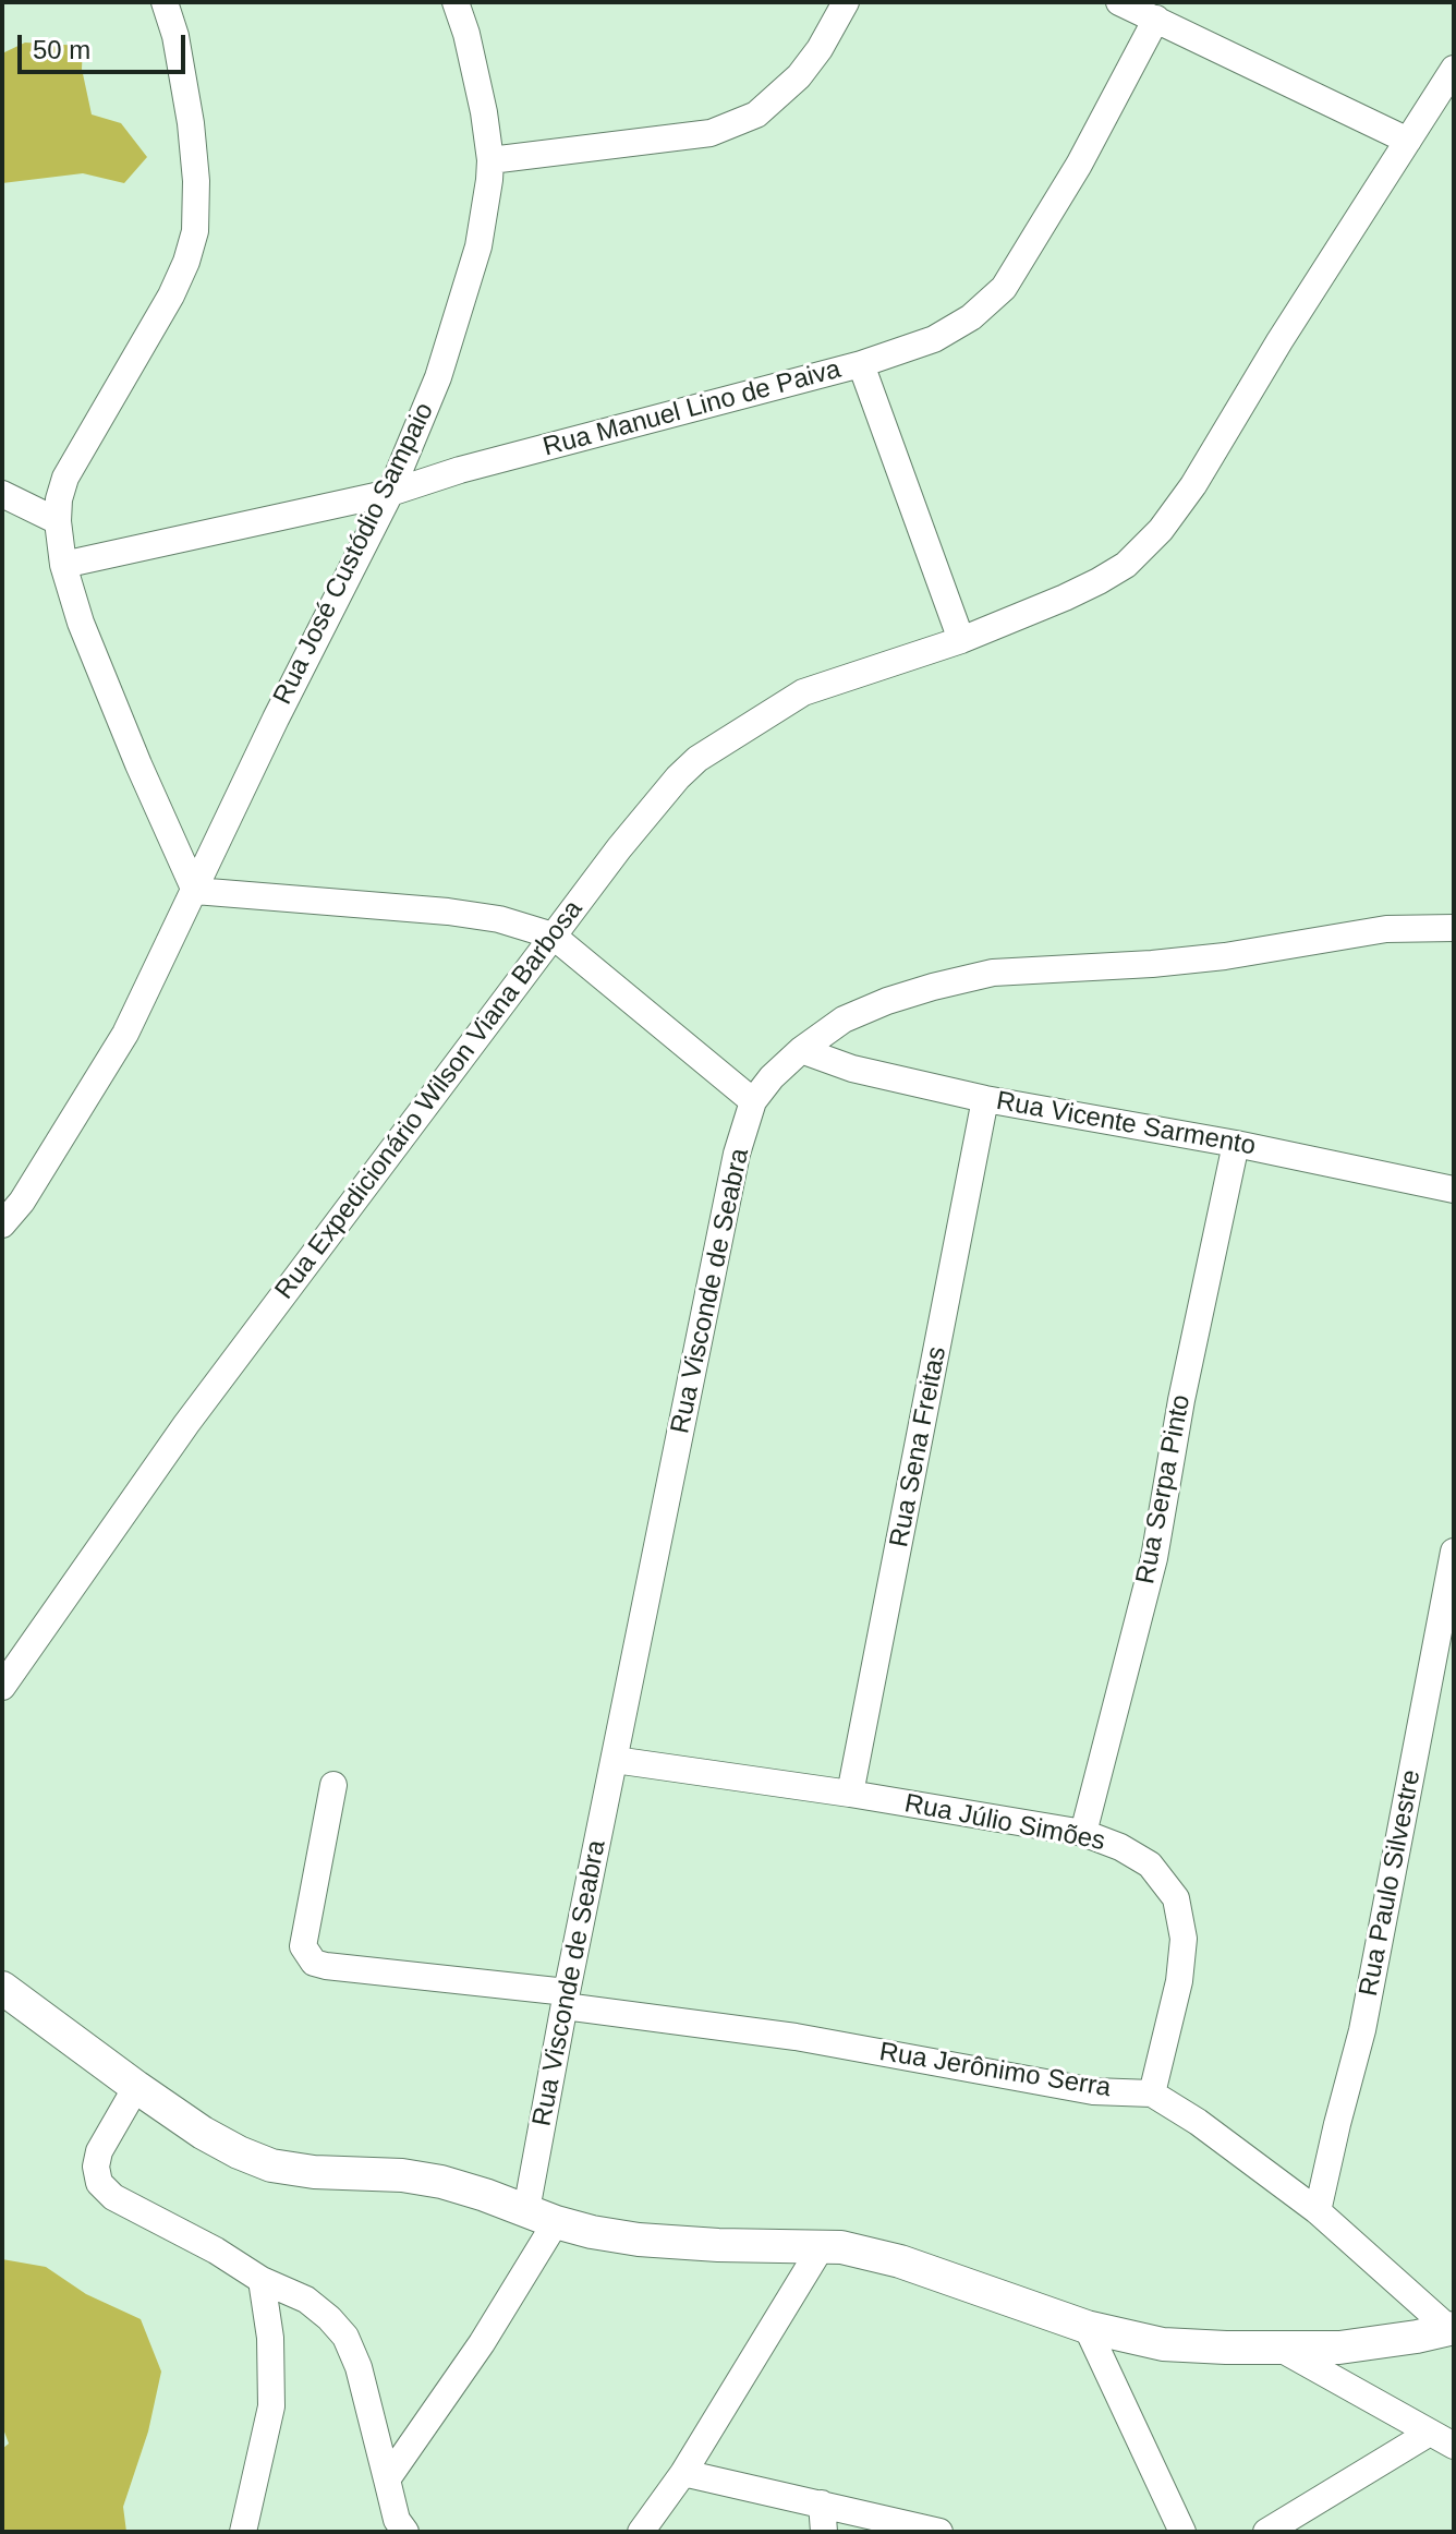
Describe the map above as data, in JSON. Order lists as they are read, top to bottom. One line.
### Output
{"streets":{"street":["Rua Manuel Lino de Paiva","Rua José Custódio Sampaio","Rua Expedicionário Wilson Viana Barbosa","Rua Vicente Sarmento","Rua Visconde de Seabra","Rua Sena Freitas","Rua Serpa Pinto","Rua Júlio Simões","Rua Paulo Silvestre","Rua Jerônimo Serra"]},"crossings":[["Rua Manuel Lino de Paiva","Rua José Custódio Sampaio"],["Rua Vicente Sarmento","Rua Visconde de Seabra"],["Rua Vicente Sarmento","Rua Sena Freitas"],["Rua Vicente Sarmento","Rua Serpa Pinto"],["Rua Visconde de Seabra","Rua Júlio Simões"],["Rua Visconde de Seabra","Rua Jerônimo Serra"],["Rua Sena Freitas","Rua Júlio Simões"],["Rua Serpa Pinto","Rua Júlio Simões"],["Rua Júlio Simões","Rua Jerônimo Serra"],["Rua Paulo Silvestre","Rua Jerônimo Serra"]],"scale_bar":"50 m"}
